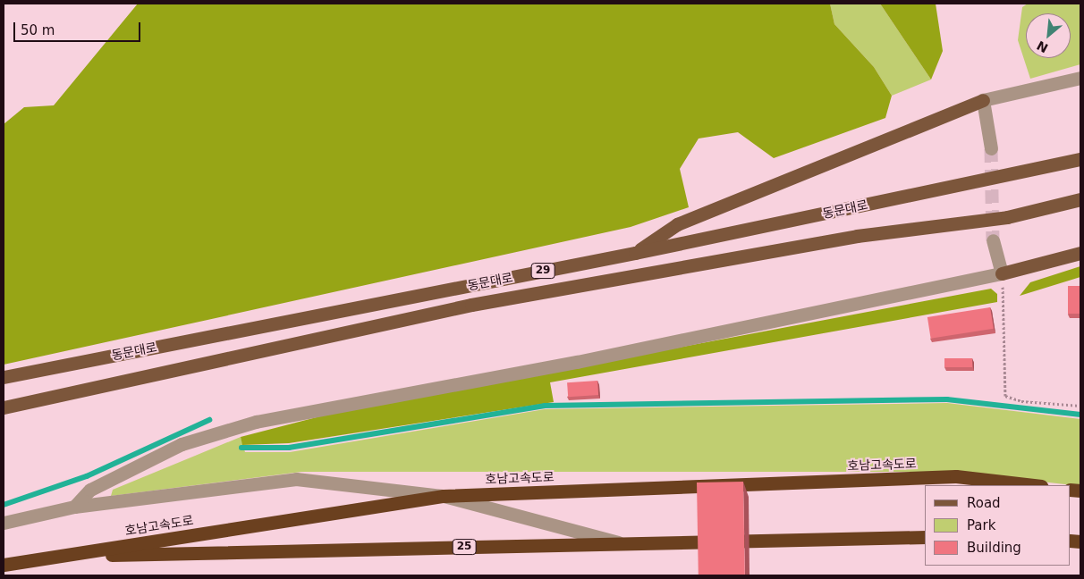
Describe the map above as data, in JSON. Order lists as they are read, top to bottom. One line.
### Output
{"streets":{"highway":["호남고속도로","25"],"main road":["동문대로","29"]},"legend":["Road","Park","Building"],"scale_bar":"50 m","north":"bottom left"}
